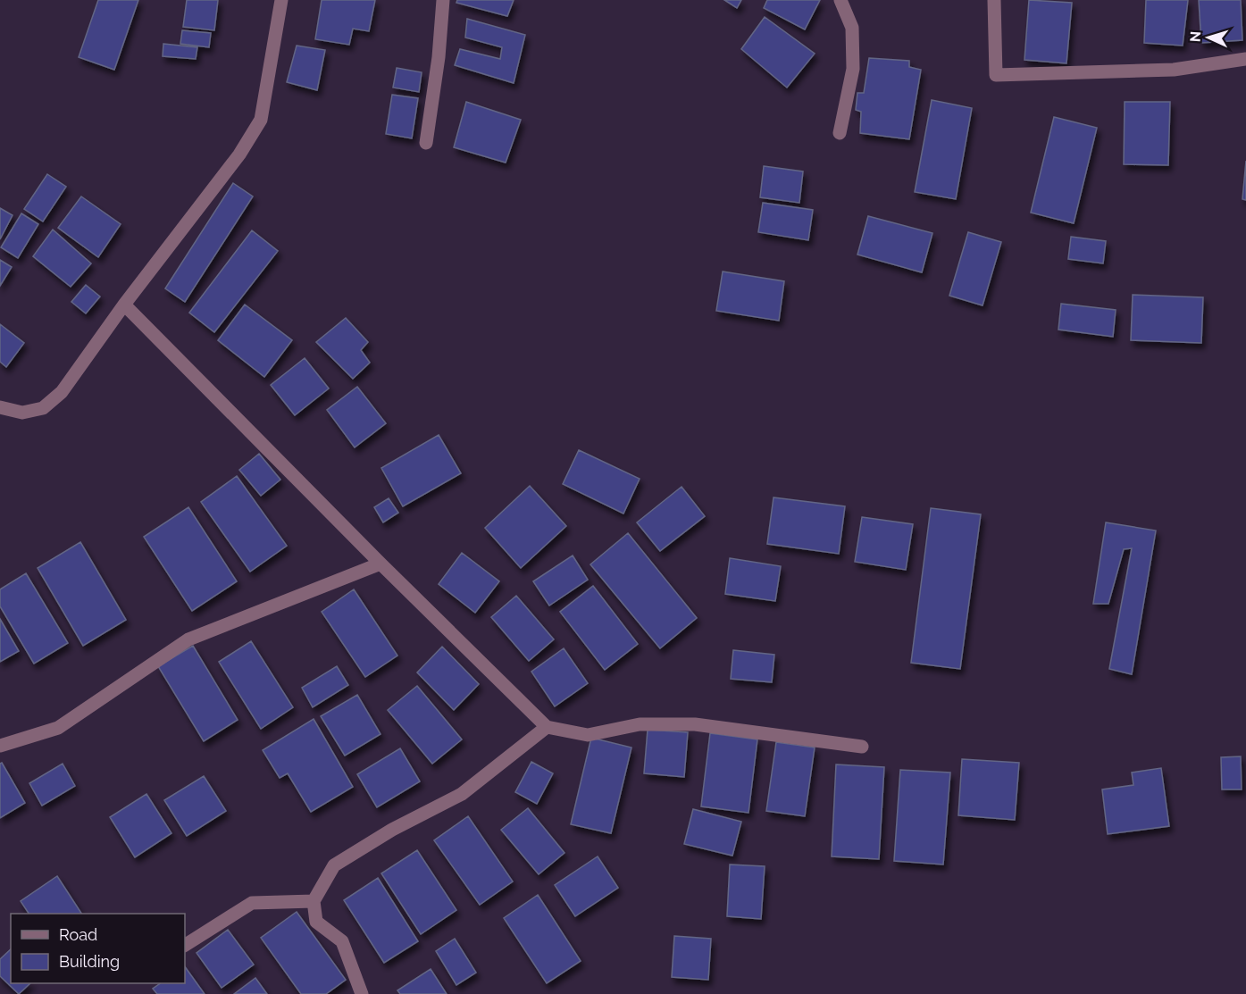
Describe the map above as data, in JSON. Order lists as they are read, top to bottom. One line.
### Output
{"legend":["Road","Building"],"north":"left"}
